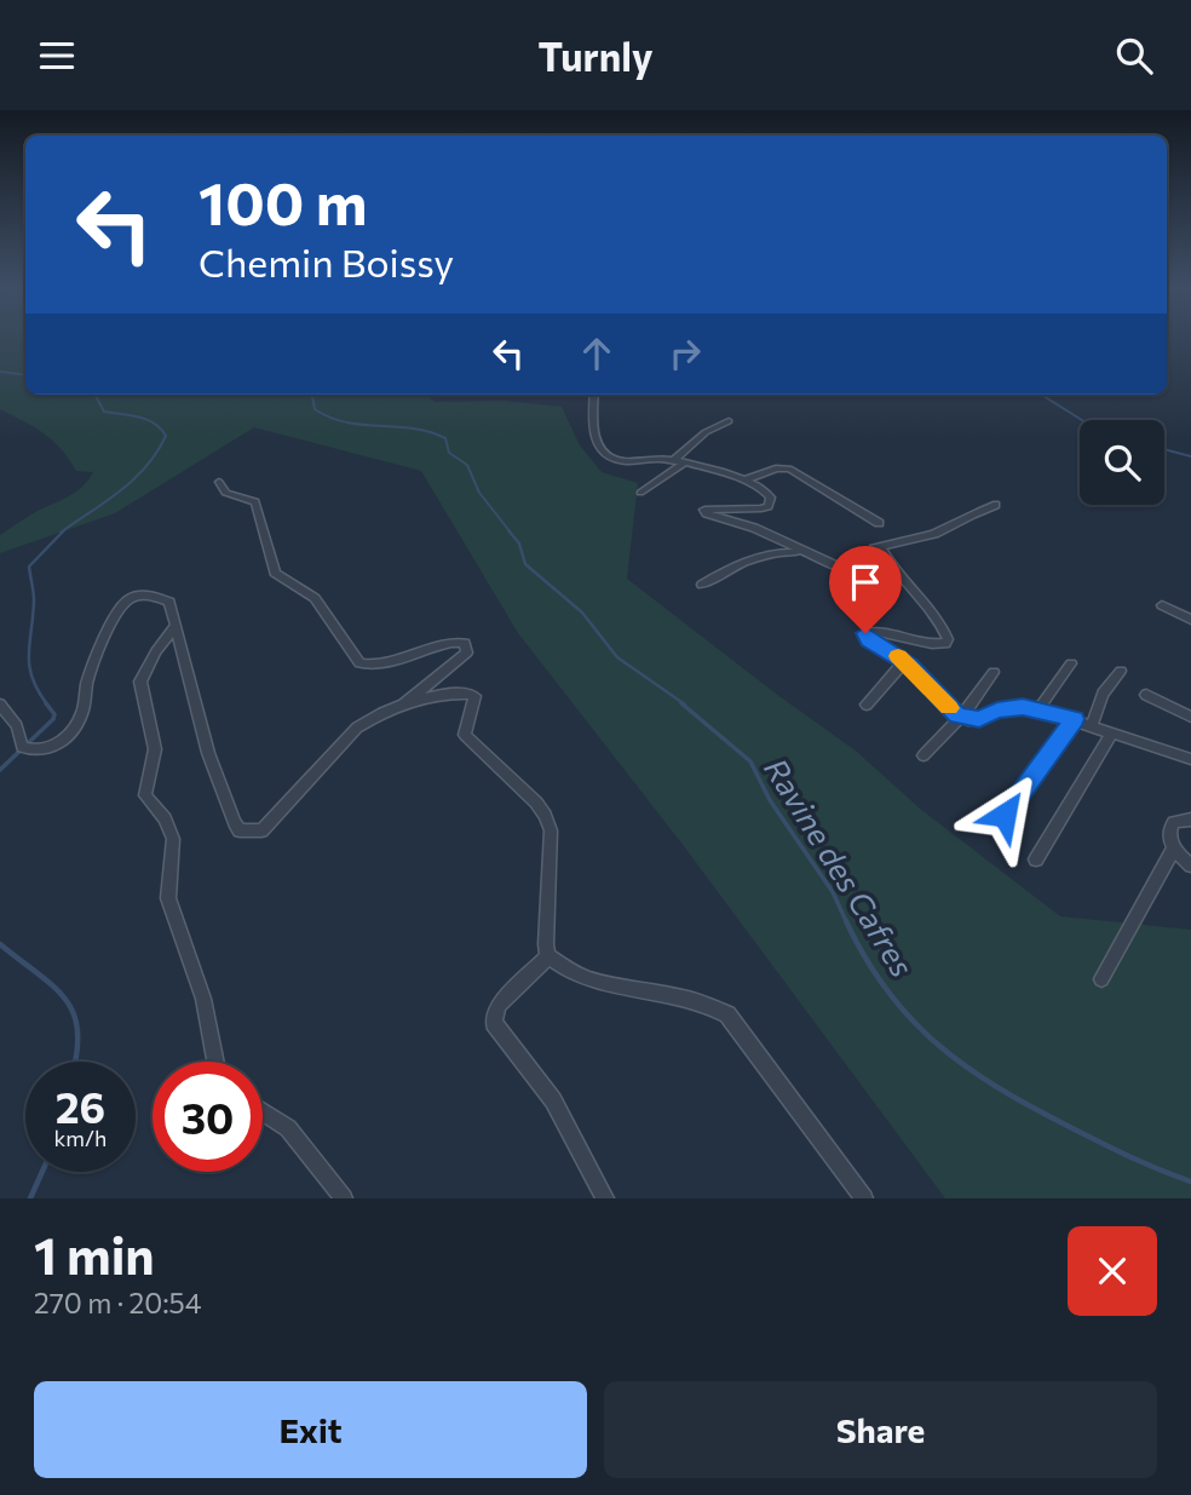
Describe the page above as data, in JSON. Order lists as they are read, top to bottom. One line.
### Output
{"water":["Ravine des Cafres"],"page":{"header":"Turnly","turn":["100 m","Chemin Boissy"],"speed":"26 km/h","limit":"30","heading":["1 min","270 m · 20:54"],"buttons":["Exit","Share"]}}
